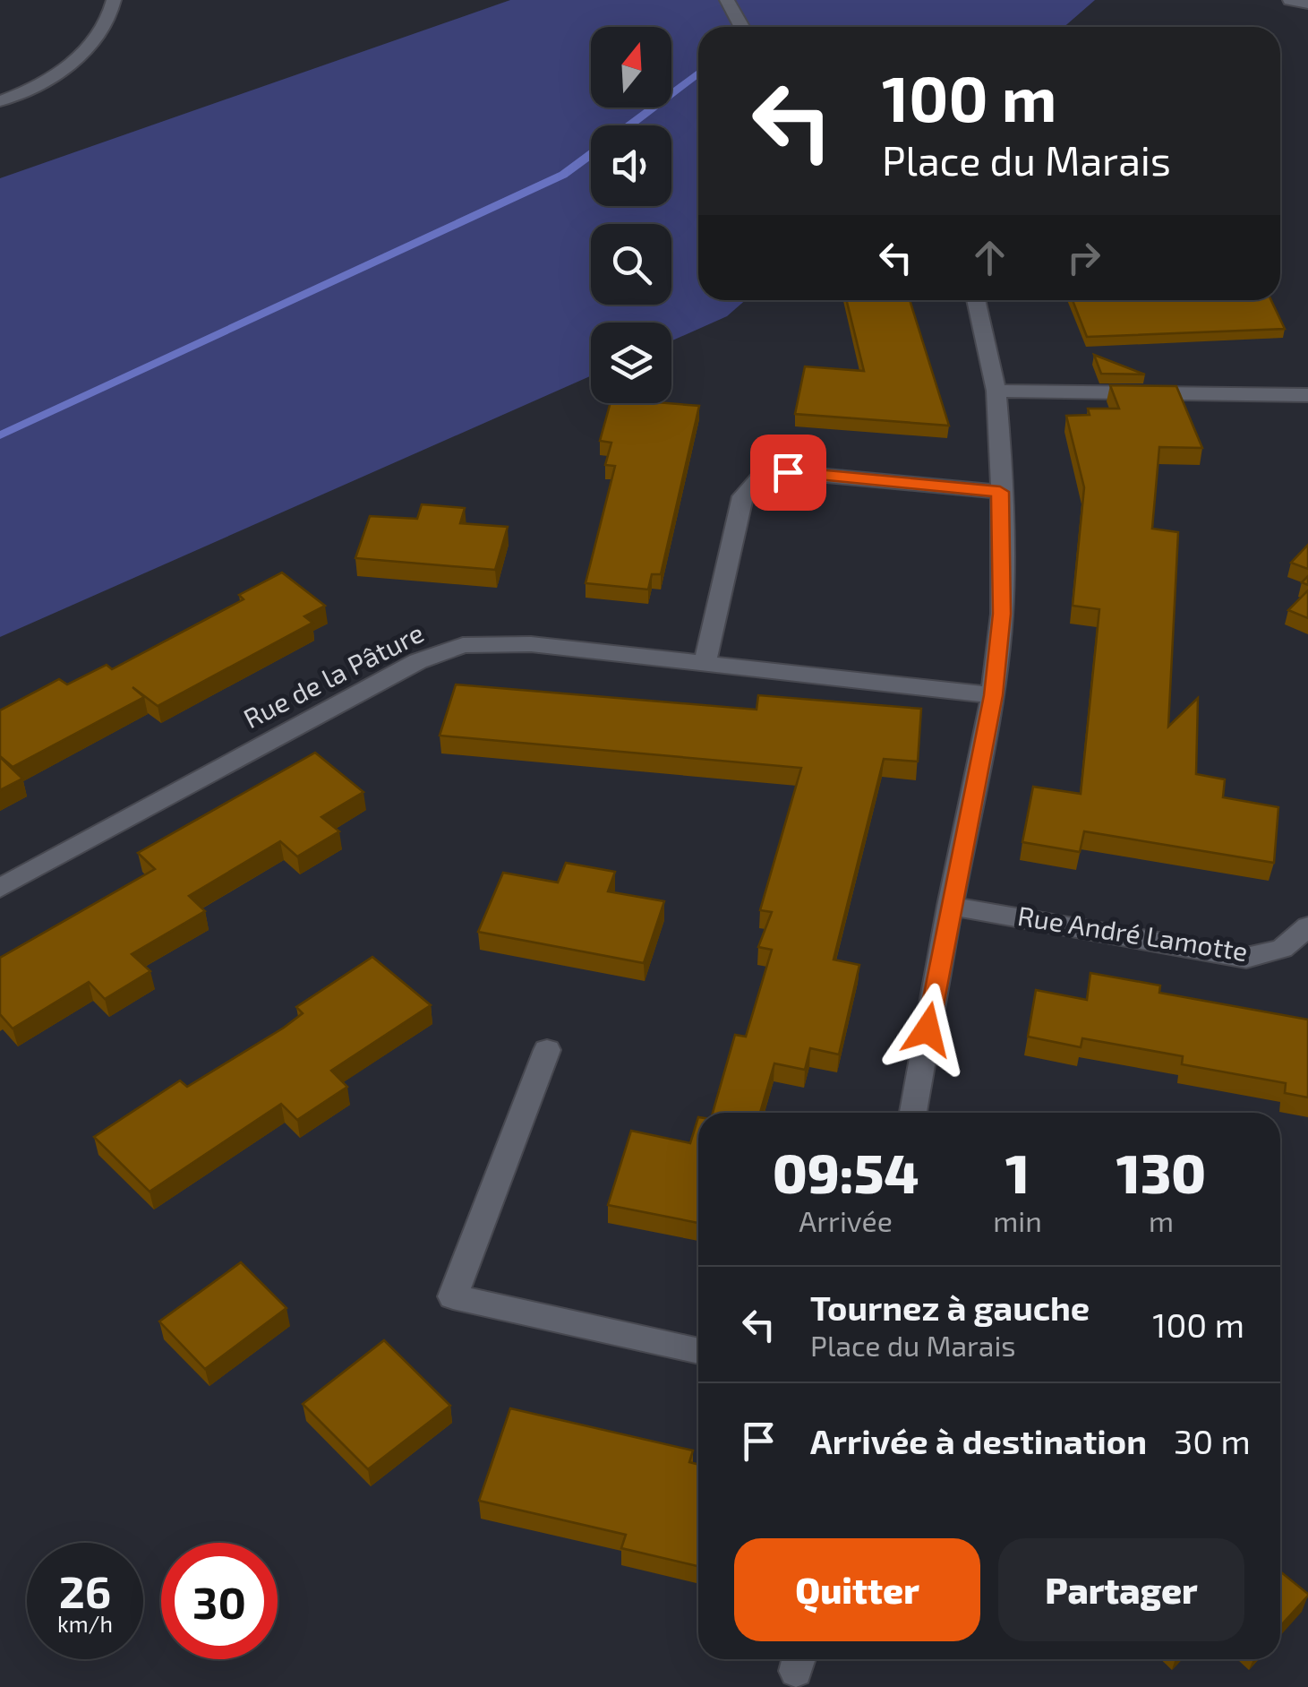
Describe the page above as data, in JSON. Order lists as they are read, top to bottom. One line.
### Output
{"streets":{"street":["Rue de la Pâture","Rue André Lamotte"]},"north":"top","page":{"turn":["100 m","Place du Marais"],"eta":["09:54","Arrivée","1","min","130","m"],"list":[{"name":"Tournez à gauche","note":"Place du Marais","value":"100 m"},{"name":"Arrivée à destination","value":"30 m"}],"buttons":["Quitter","Partager"],"speed":"26 km/h","limit":"30"}}
